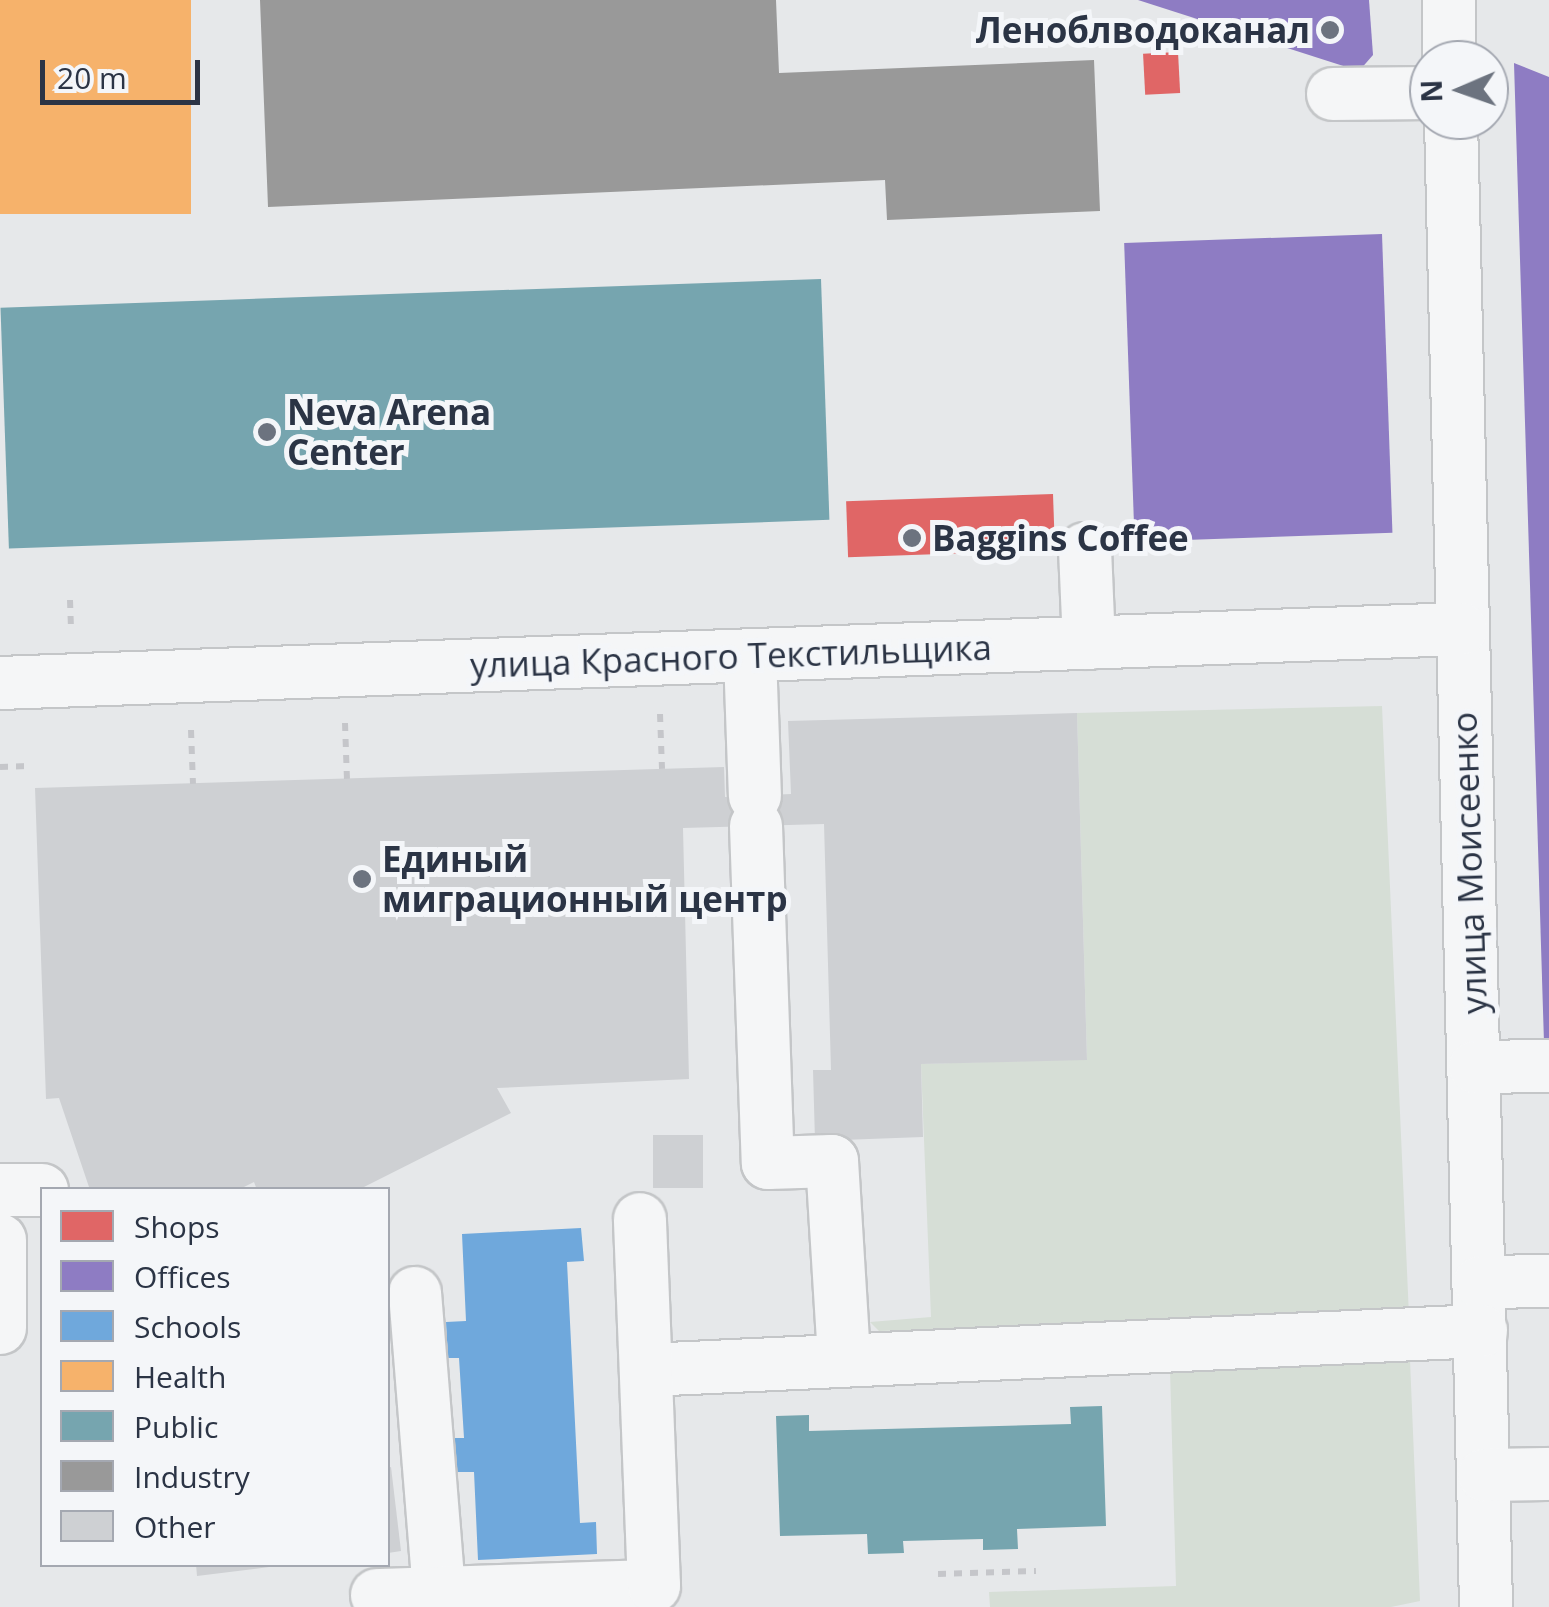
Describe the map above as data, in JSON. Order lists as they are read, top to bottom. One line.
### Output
{"streets":{"street":["улица Красного Текстильщика","улица Моисеенко"]},"crossings":[["улица Красного Текстильщика","улица Моисеенко"]],"places":["Леноблводоканал","Neva Arena Center","Baggins Coffee","Единый миграционный центр"],"legend":["Shops","Offices","Schools","Health","Public","Industry","Other"],"scale_bar":"20 m","north":"left"}
